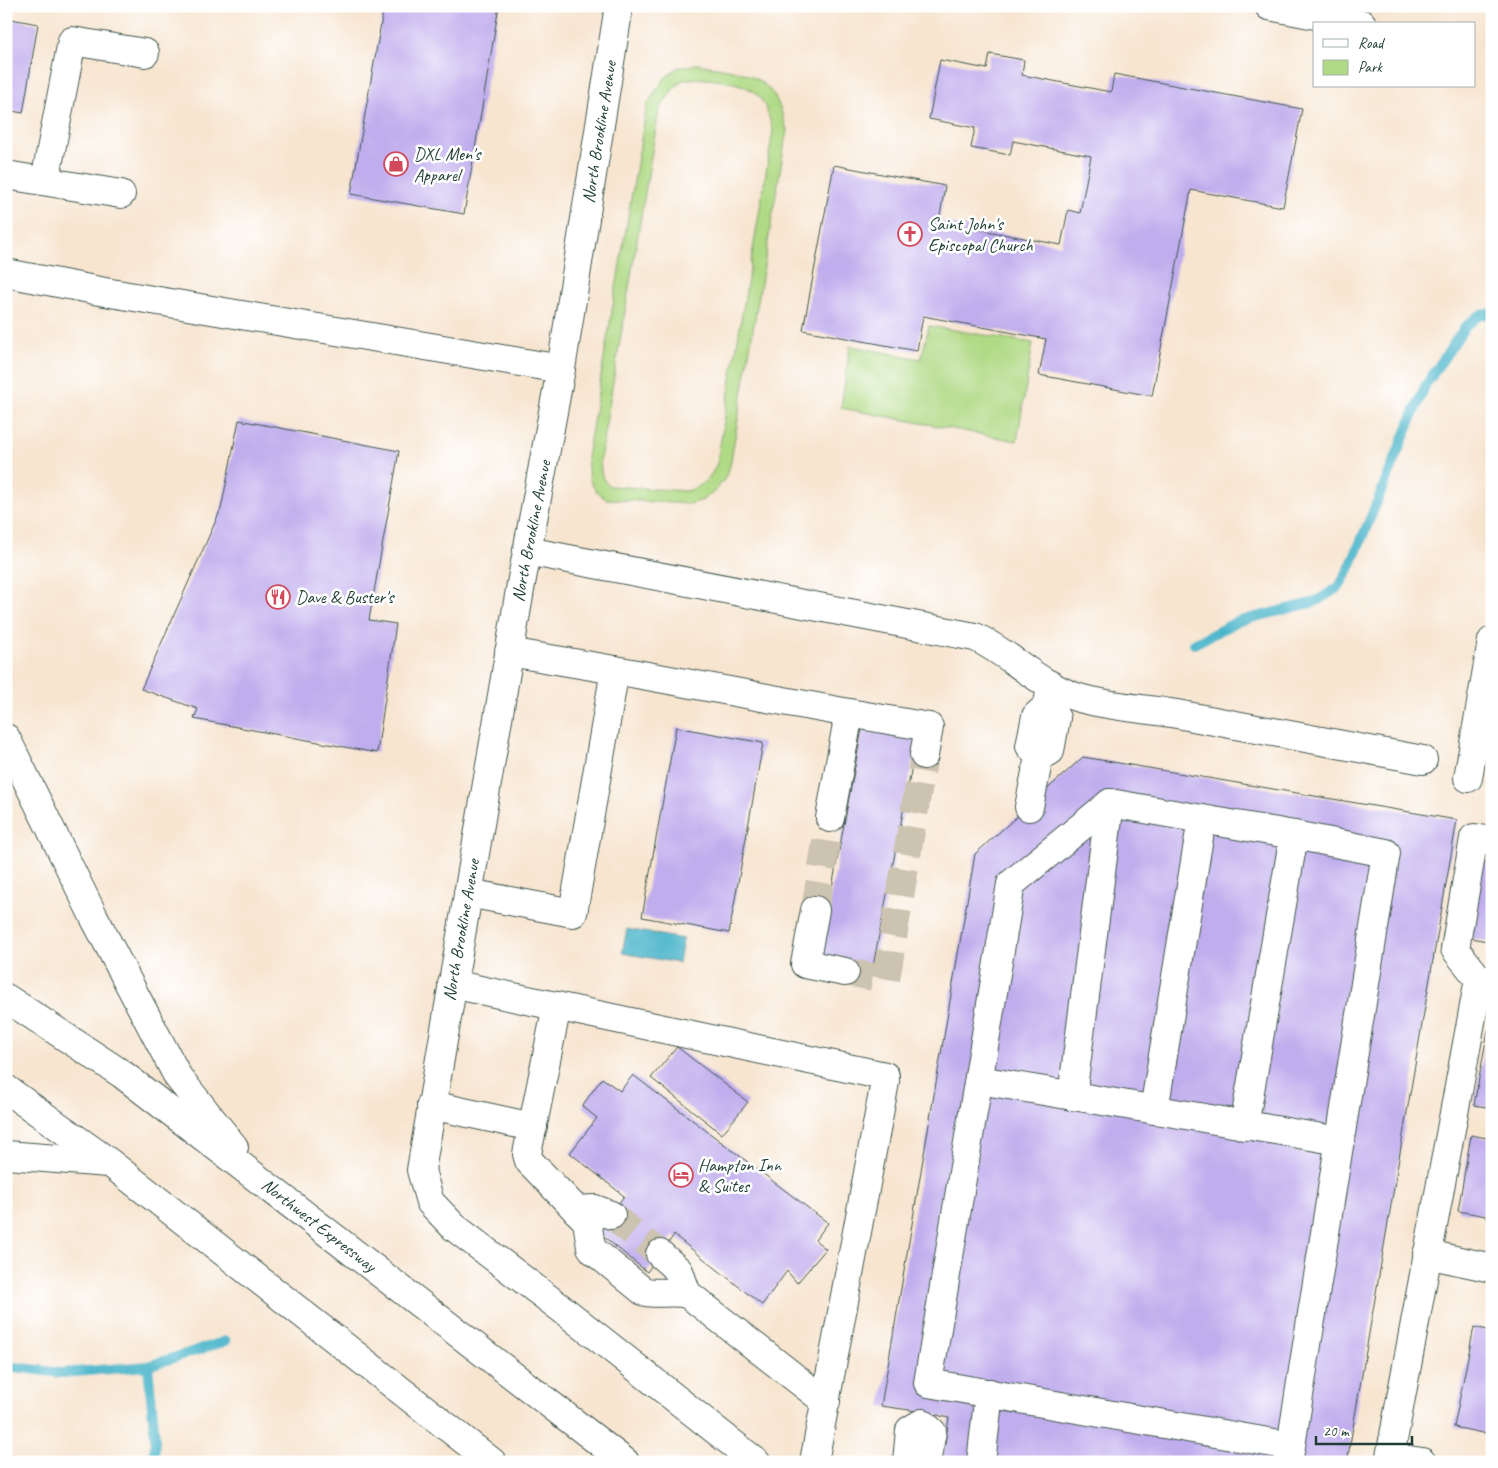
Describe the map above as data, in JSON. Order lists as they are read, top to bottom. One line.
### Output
{"streets":{"main road":["North Brookline Avenue","Northwest Expressway"]},"places":{"shop":["DXL Men's Apparel"],"church":["Saint John's Episcopal Church"],"restaurant":["Dave & Buster's"],"hotel":["Hampton Inn & Suites"]},"legend":["Road","Park"],"scale_bar":"20 m"}
